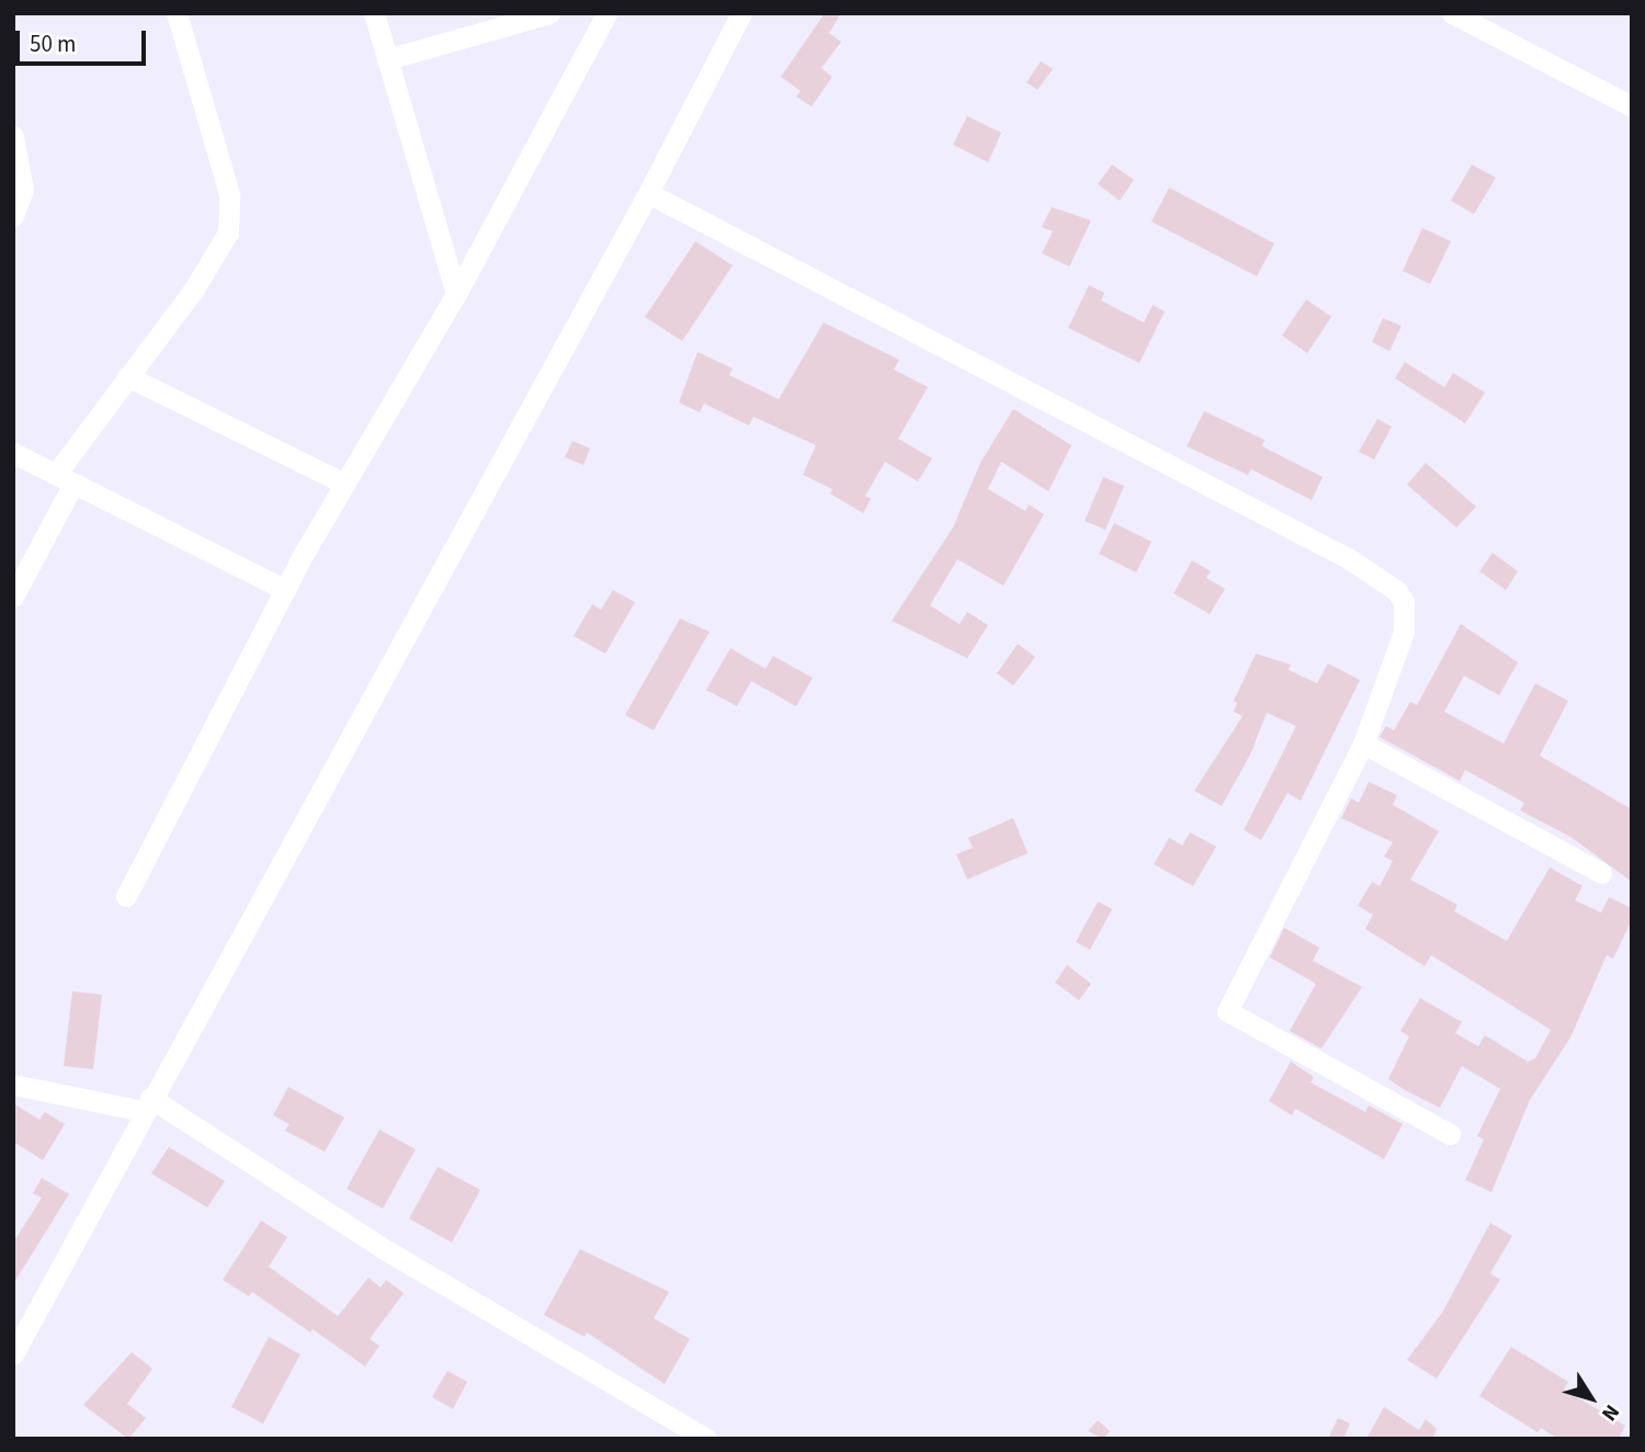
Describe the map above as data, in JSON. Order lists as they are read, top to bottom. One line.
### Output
{"scale_bar":"50 m","north":"bottom right"}
